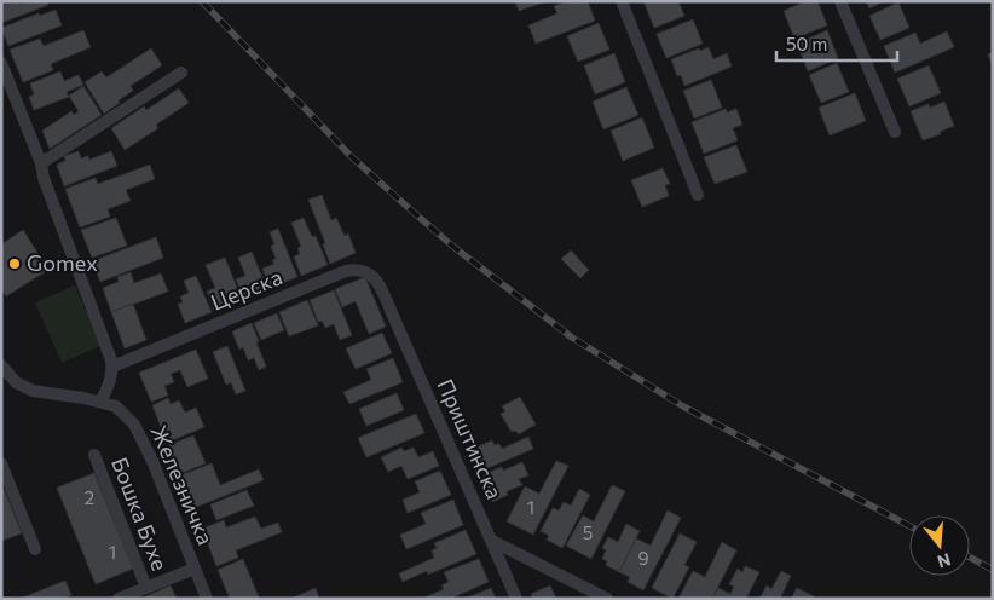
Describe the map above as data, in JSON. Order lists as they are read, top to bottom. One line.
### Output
{"streets":{"street":["Церска","Приштинска","Железничка","Бошка Бухе"]},"crossings":[["Церска","Приштинска"]],"places":["Gomex"],"house_numbers":["2","1","5","1","9"],"scale_bar":"50 m","north":"bottom"}
